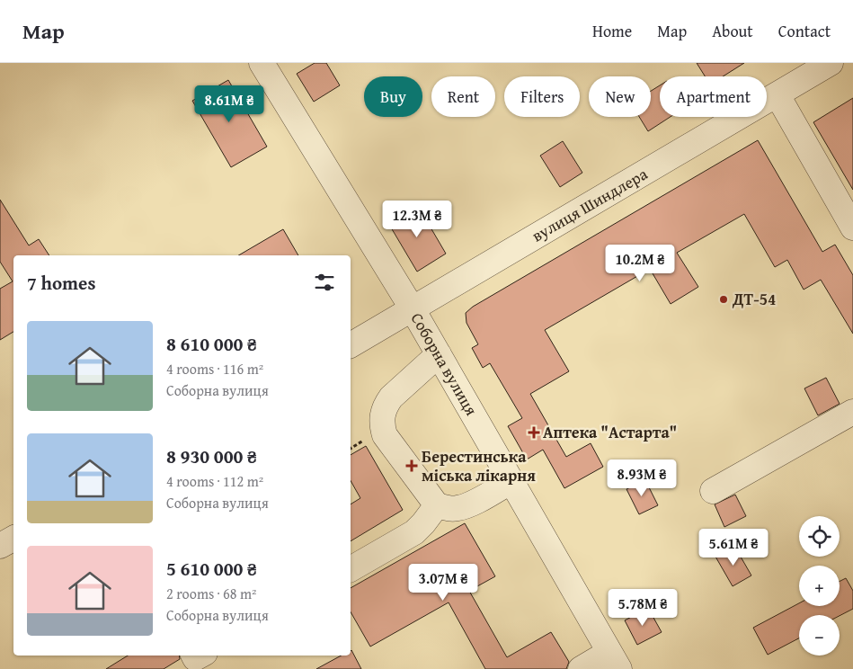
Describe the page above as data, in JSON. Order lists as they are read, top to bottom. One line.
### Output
{"streets":{"street":["вулиця Шиндлера","Соборна вулиця"]},"crossings":[["вулиця Шиндлера","Соборна вулиця"]],"places":{"other":["ДТ-54"],"health":["Аптека \"Астарта\"","Берестинська міська лікарня"]},"page":{"header":"Map","nav":["Home","Map","About","Contact"],"chip":["Buy","Rent","Filters","New","Apartment"],"price":["8.61M ₴","12.3M ₴","10.2M ₴","8.93M ₴","5.61M ₴","3.07M ₴","5.78M ₴"],"heading":"7 homes","list":[{"name":"8 610 000 ₴","note":"4 rooms · 116 m² · Соборна вулиця"},{"name":"8 930 000 ₴","note":"4 rooms · 112 m² · Соборна вулиця"},{"name":"5 610 000 ₴","note":"2 rooms · 68 m² · Соборна вулиця"}],"map_buttons":["+","−"]}}
